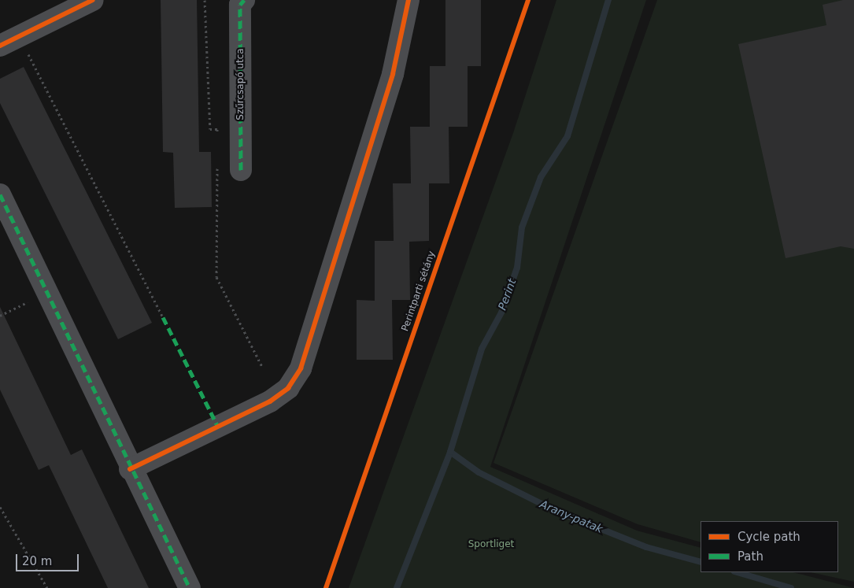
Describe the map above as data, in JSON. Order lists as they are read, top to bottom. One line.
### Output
{"streets":{"street":["Szűrcsapó utca"],"cycle path":["Perintparti sétány"]},"water":["Perint","Arany-patak"],"parks":["Sportliget"],"legend":["Cycle path","Path"],"scale_bar":"20 m"}
